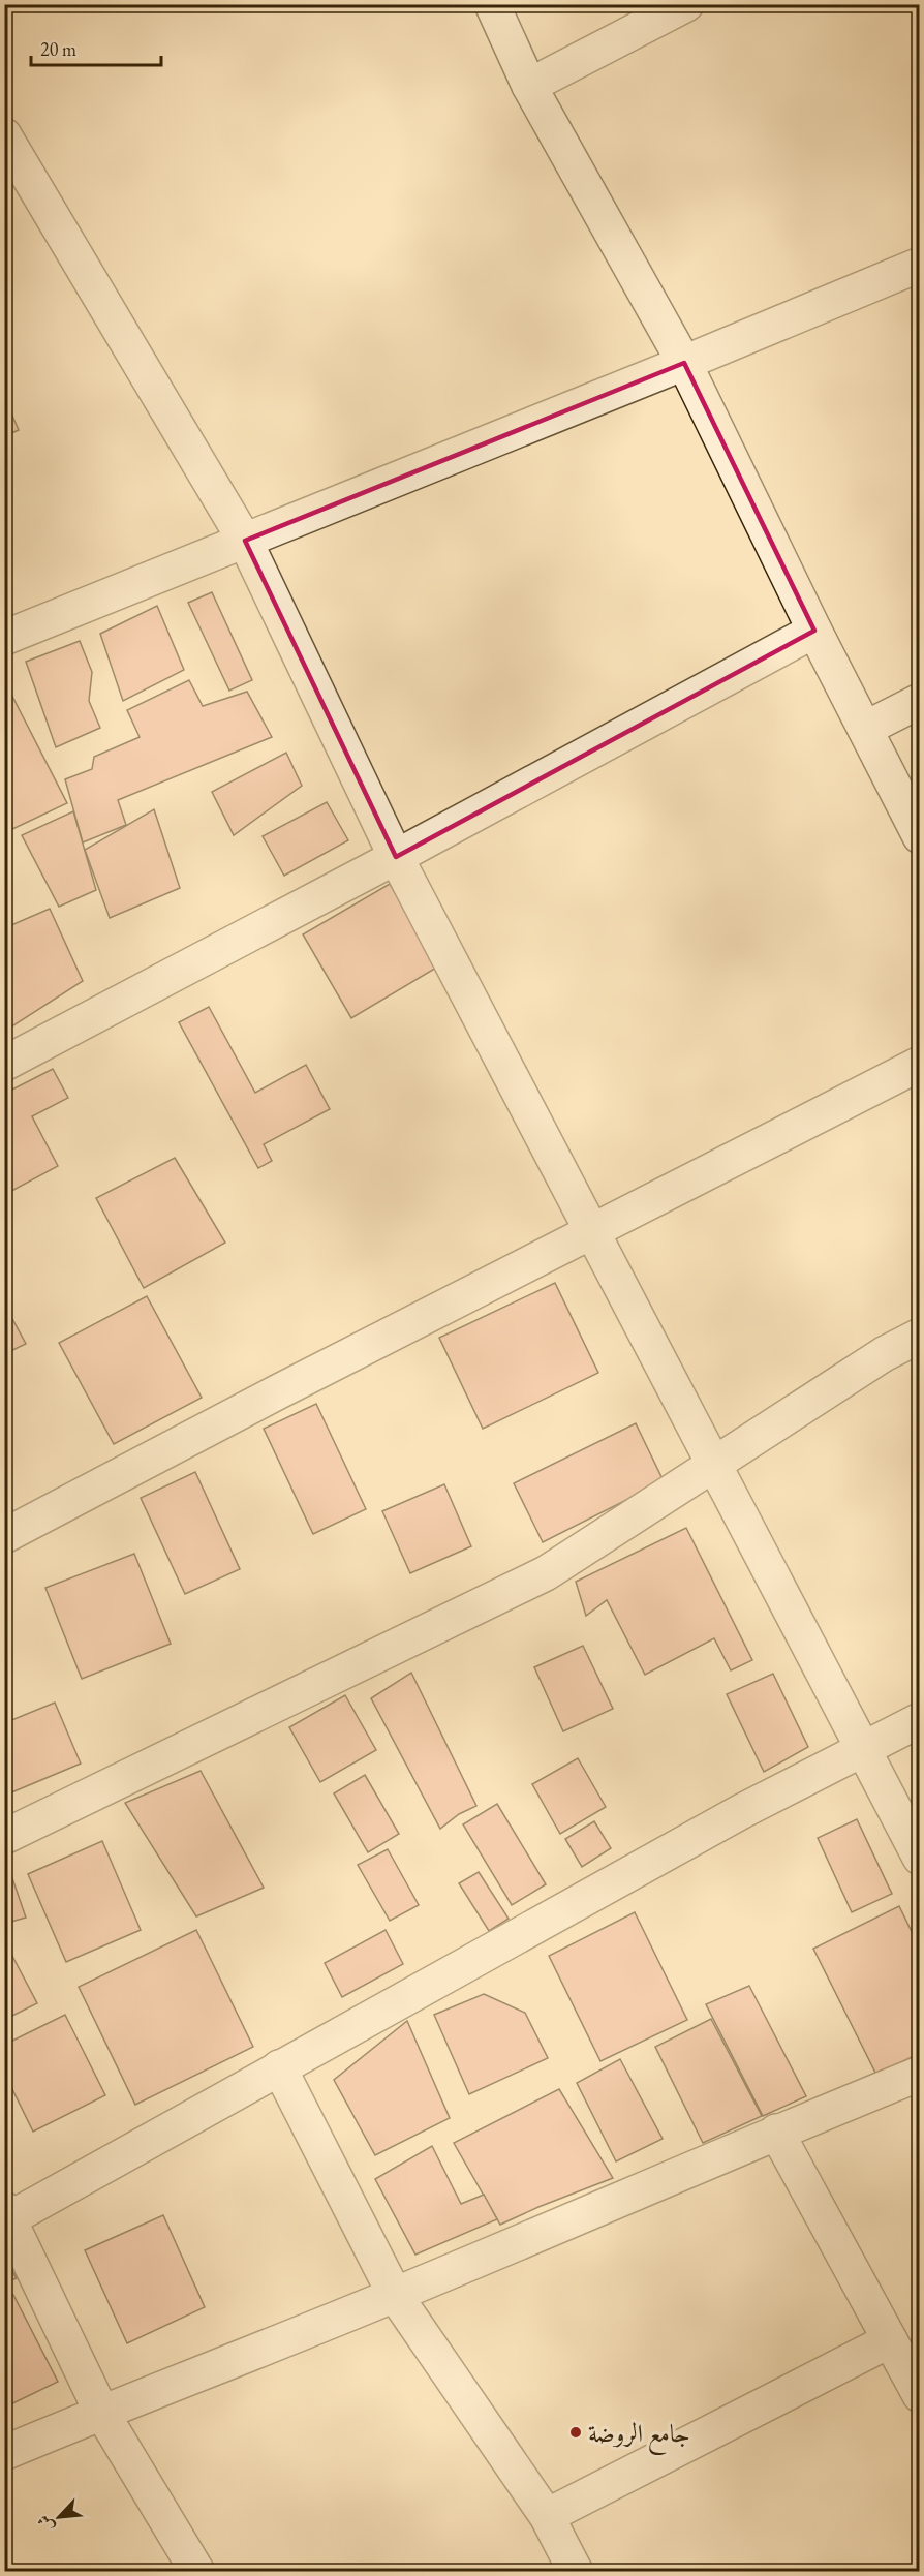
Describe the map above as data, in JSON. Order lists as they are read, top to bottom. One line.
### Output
{"places":["جامع الروضة"],"scale_bar":"20 m","north":"bottom left"}
